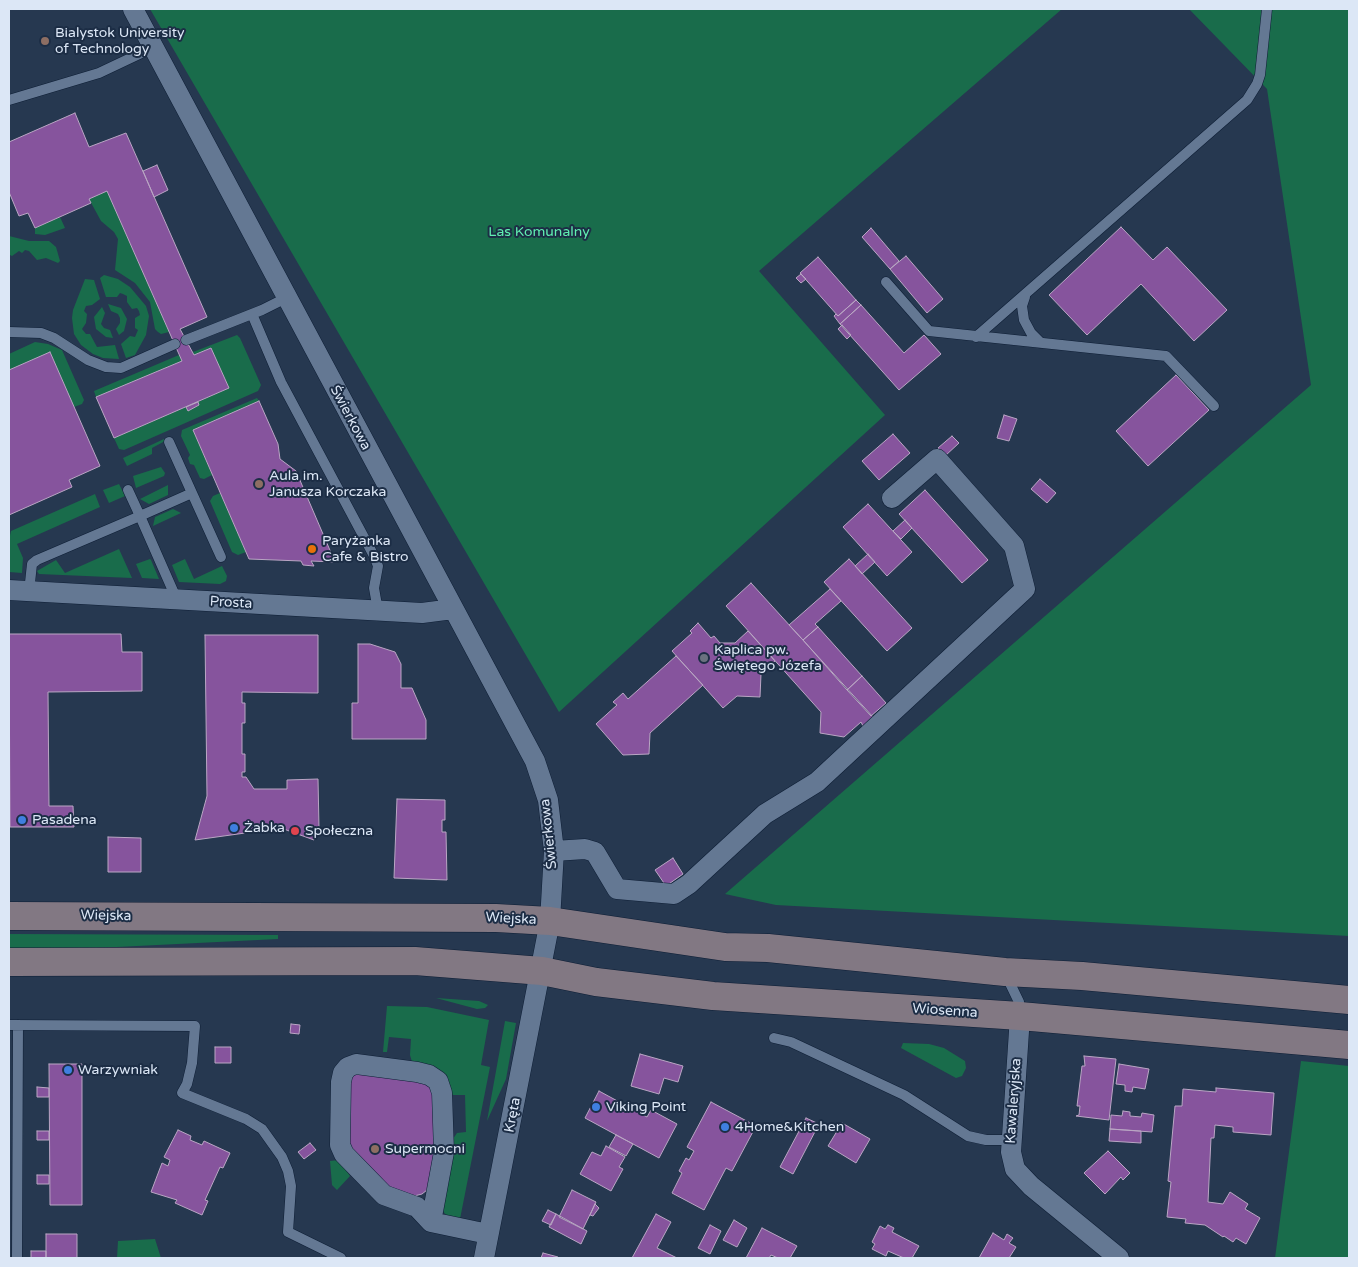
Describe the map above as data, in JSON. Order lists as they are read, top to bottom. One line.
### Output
{"streets":{"main road":["Wiejska","Wiosenna"],"street":["Świerkowa","Prosta","Kawaleryjska","Kręta"]},"crossings":[["Świerkowa","Prosta"],["Świerkowa","Wiejska"],["Wiejska","Wiosenna"],["Wiejska","Kręta"],["Wiosenna","Kawaleryjska"],["Wiosenna","Kręta"]],"parks":["Las Komunalny"],"places":["Bialystok University of Technology","Aula im. Janusza Korczaka","Paryżanka Cafe & Bistro","Kaplica pw. Świętego Józefa","Pasadena","Żabka","Społeczna","Warzywniak","Viking Point","4Home&Kitchen","Supermocni"]}
